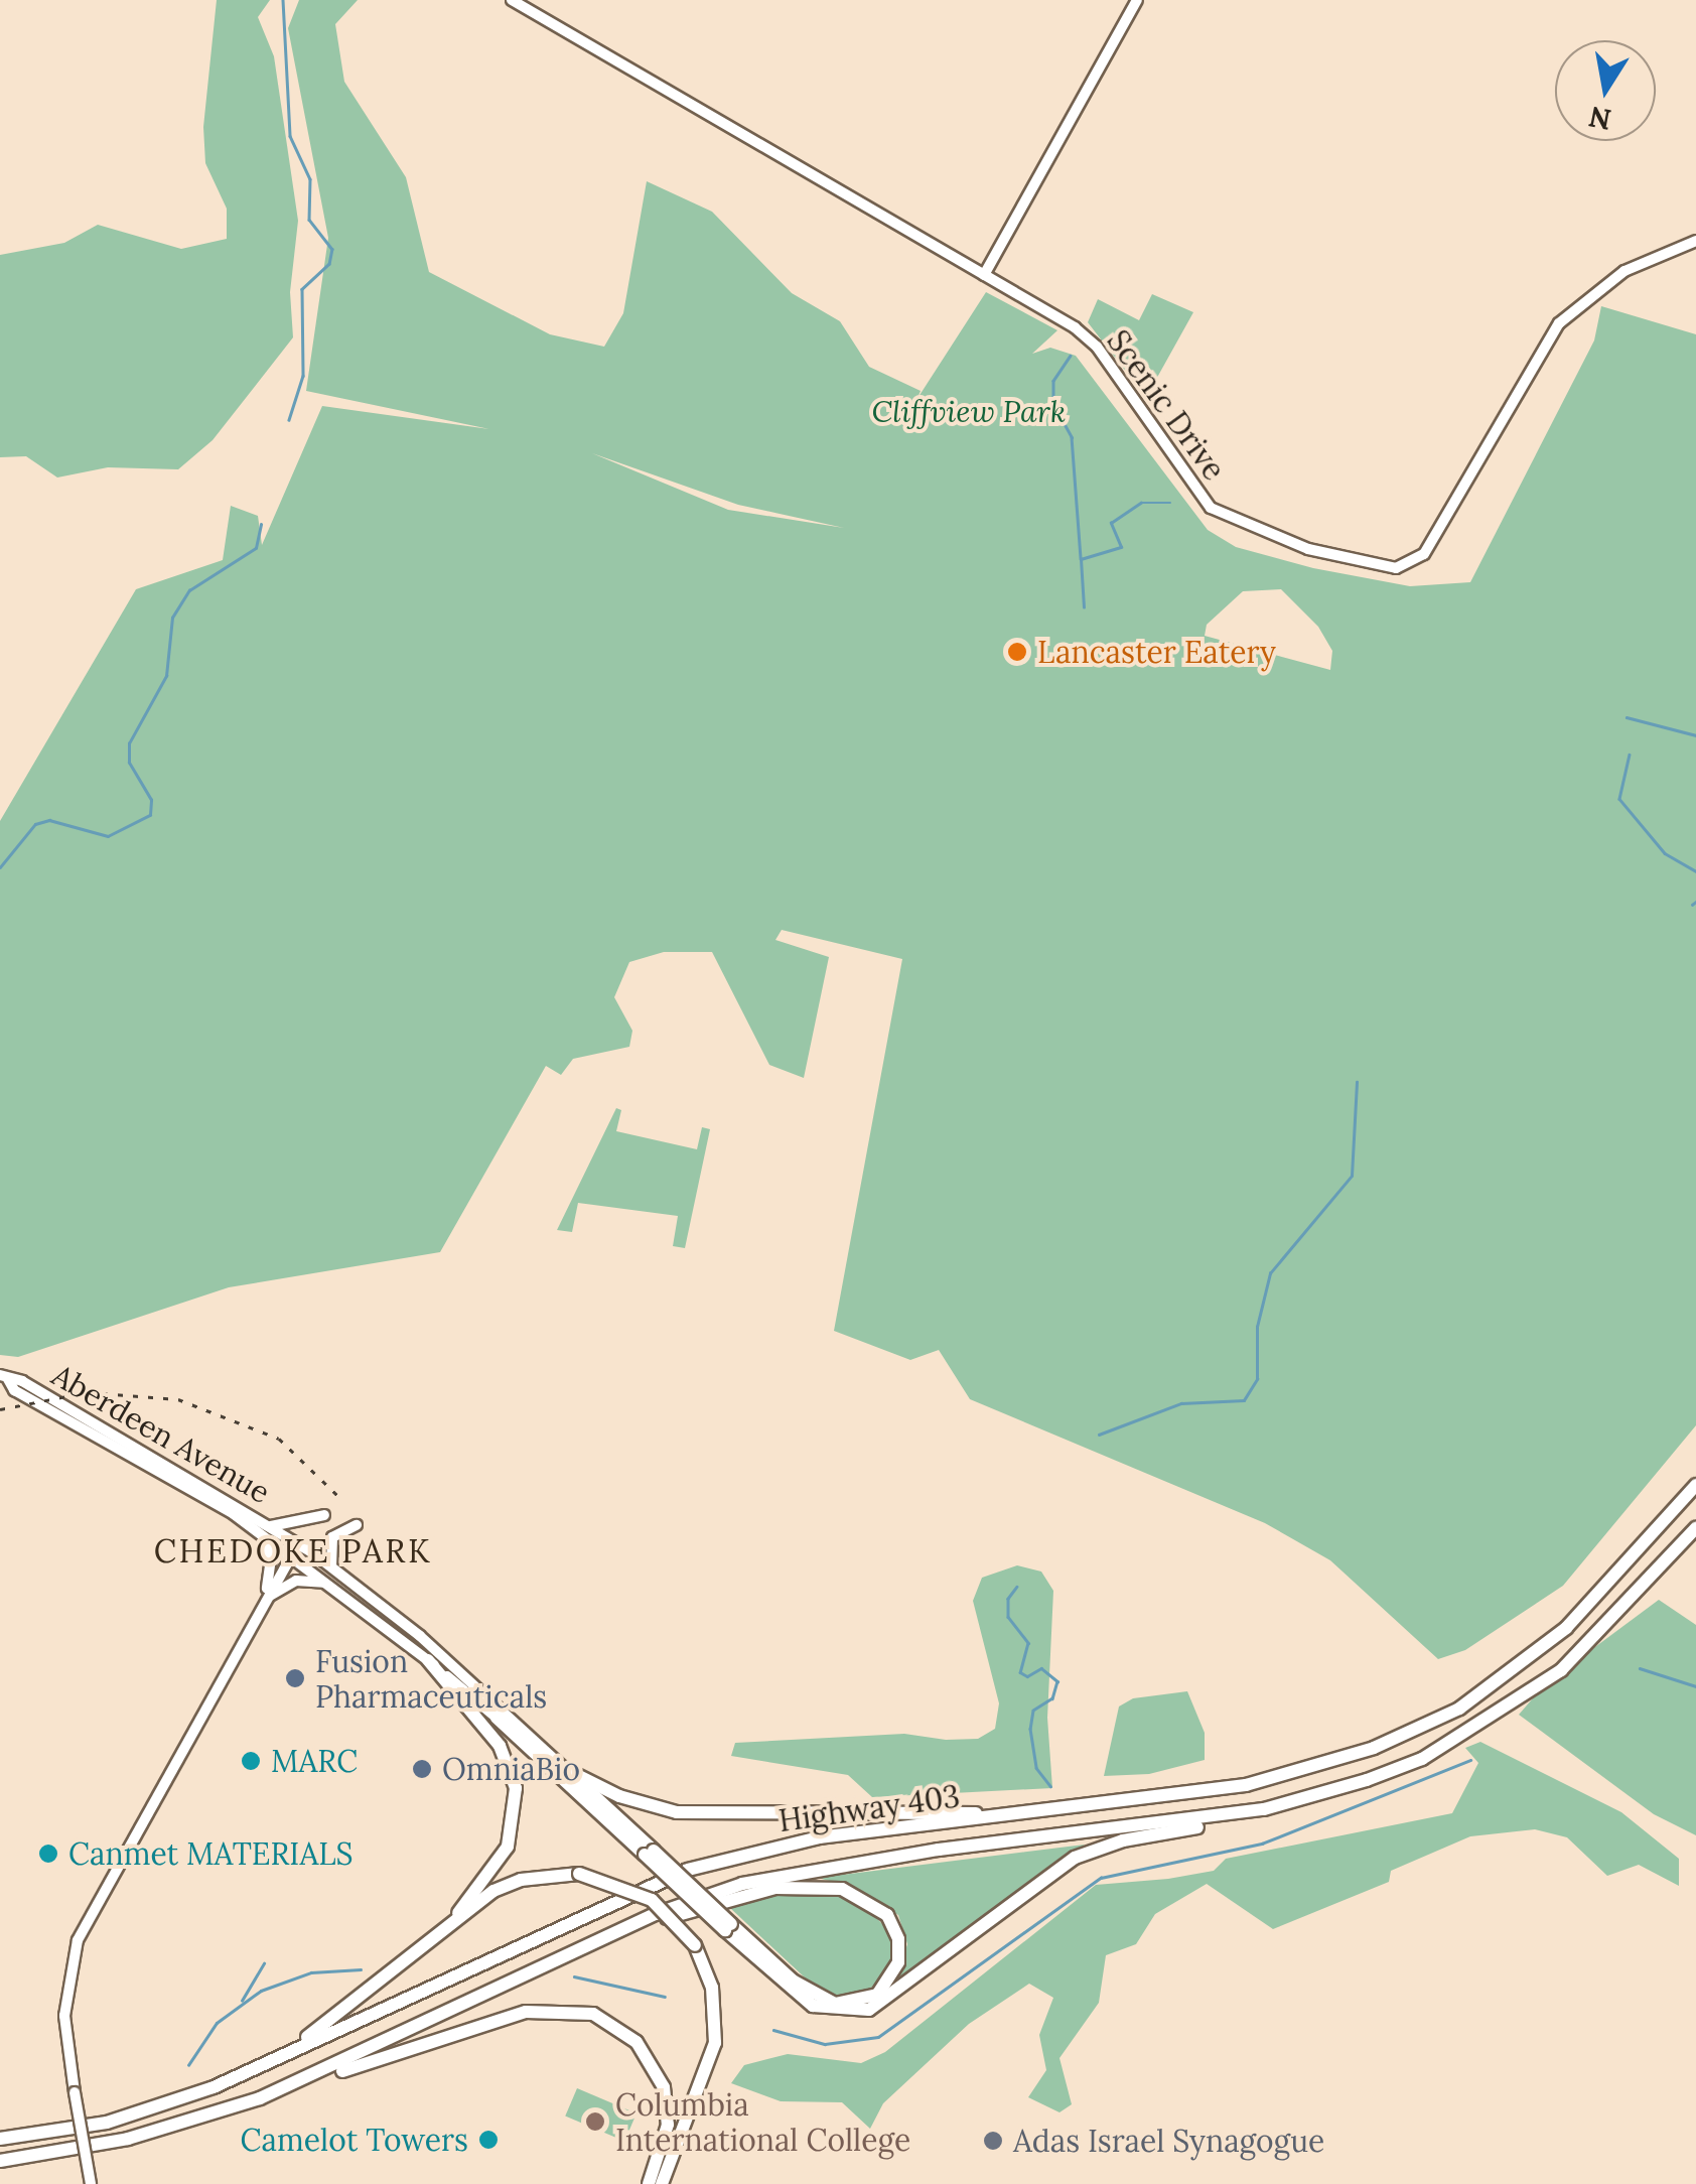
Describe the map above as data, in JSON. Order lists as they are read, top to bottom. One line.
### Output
{"streets":{"highway":["Highway 403"],"main road":["Scenic Drive","Aberdeen Avenue"]},"districts":["CHEDOKE PARK"],"parks":["Cliffview Park"],"places":["Lancaster Eatery","Fusion Pharmaceuticals","MARC","OmniaBio","Canmet MATERIALS","Columbia International College","Camelot Towers","Adas Israel Synagogue"],"north":"bottom"}
